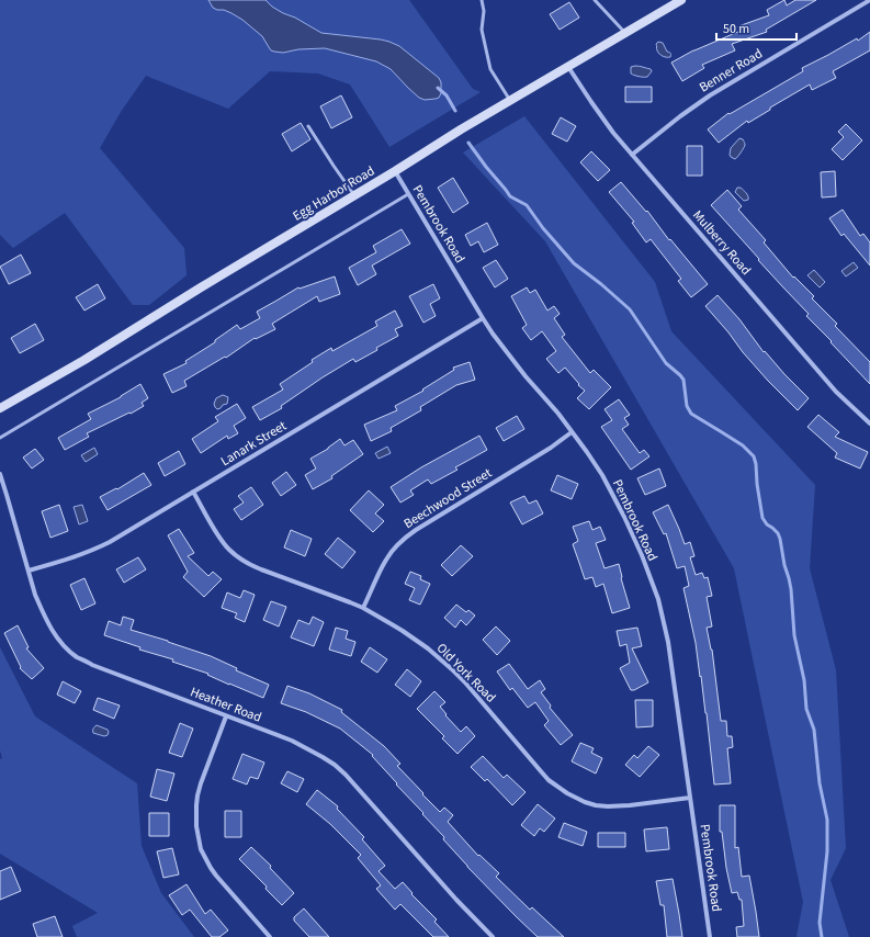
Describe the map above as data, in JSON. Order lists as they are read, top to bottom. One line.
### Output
{"streets":{"main road":["Egg Harbor Road"],"street":["Benner Road","Pembrook Road","Mulberry Road","Lanark Street","Beechwood Street","Old York Road","Heather Road"]},"crossings":[["Benner Road","Mulberry Road"],["Egg Harbor Road","Pembrook Road"],["Egg Harbor Road","Mulberry Road"],["Pembrook Road","Lanark Street"],["Pembrook Road","Beechwood Street"],["Pembrook Road","Old York Road"],["Lanark Street","Old York Road"],["Lanark Street","Heather Road"],["Beechwood Street","Old York Road"]],"scale_bar":"50 m"}
